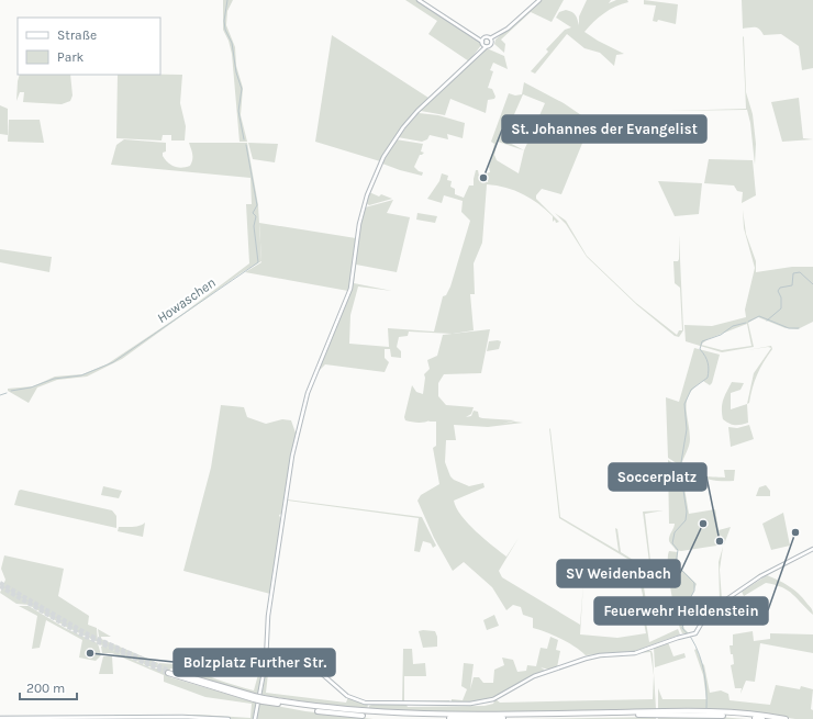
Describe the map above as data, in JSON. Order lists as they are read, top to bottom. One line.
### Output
{"water":["Howaschen"],"places":["St. Johannes der Evangelist","SV Weidenbach","Feuerwehr Heldenstein","Soccerplatz","Bolzplatz Further Str."],"legend":["Straße","Park"],"scale_bar":"200 m"}
